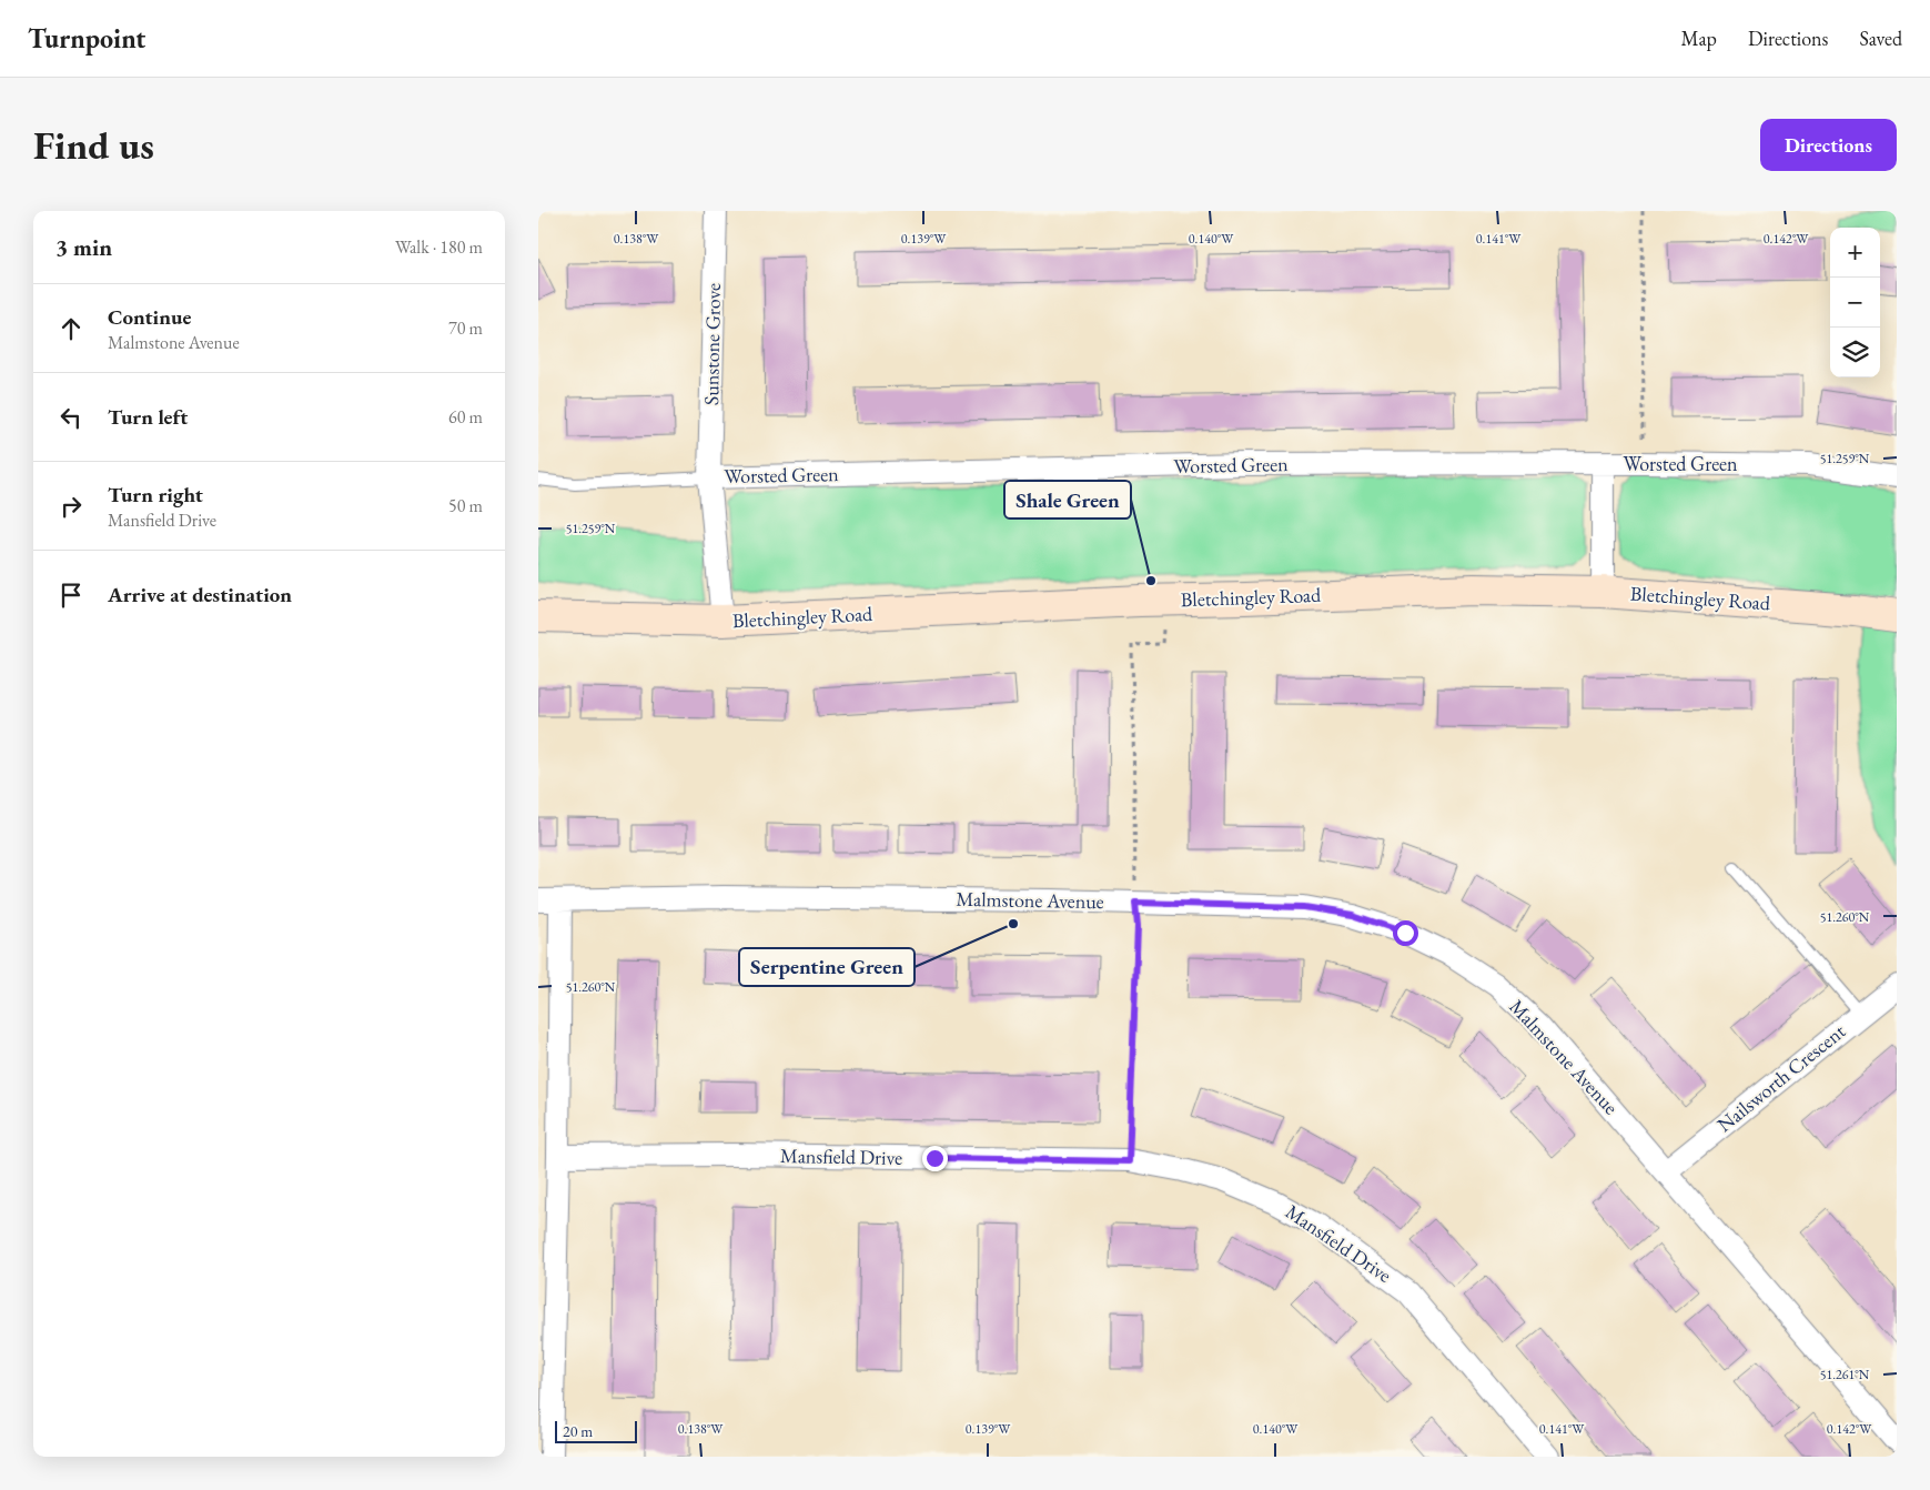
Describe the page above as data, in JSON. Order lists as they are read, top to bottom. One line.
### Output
{"streets":{"street":["Sunstone Grove","Worsted Green","Bletchingley Road","Malmstone Avenue","Nailsworth Crescent","Mansfield Drive"]},"crossings":[["Sunstone Grove","Worsted Green"],["Worsted Green","Bletchingley Road"],["Malmstone Avenue","Nailsworth Crescent"]],"places":["Shale Green","Serpentine Green"],"scale_bar":"20 m","page":{"header":"Turnpoint","nav":["Map","Directions","Saved"],"buttons":"Directions","title":"Find us","heading":["3 min","Walk · 180 m"],"map_buttons":["+","−"],"list":[["Continue","Malmstone Avenue","70 m"],["Turn left","60 m"],["Turn right","Mansfield Drive","50 m"],"Arrive at destination"],"scale":"20 m"},"coordinates":["0.138°W","0.139°W","0.140°W","0.141°W","0.142°W","51.259°N","51.260°N","51.261°N"]}
